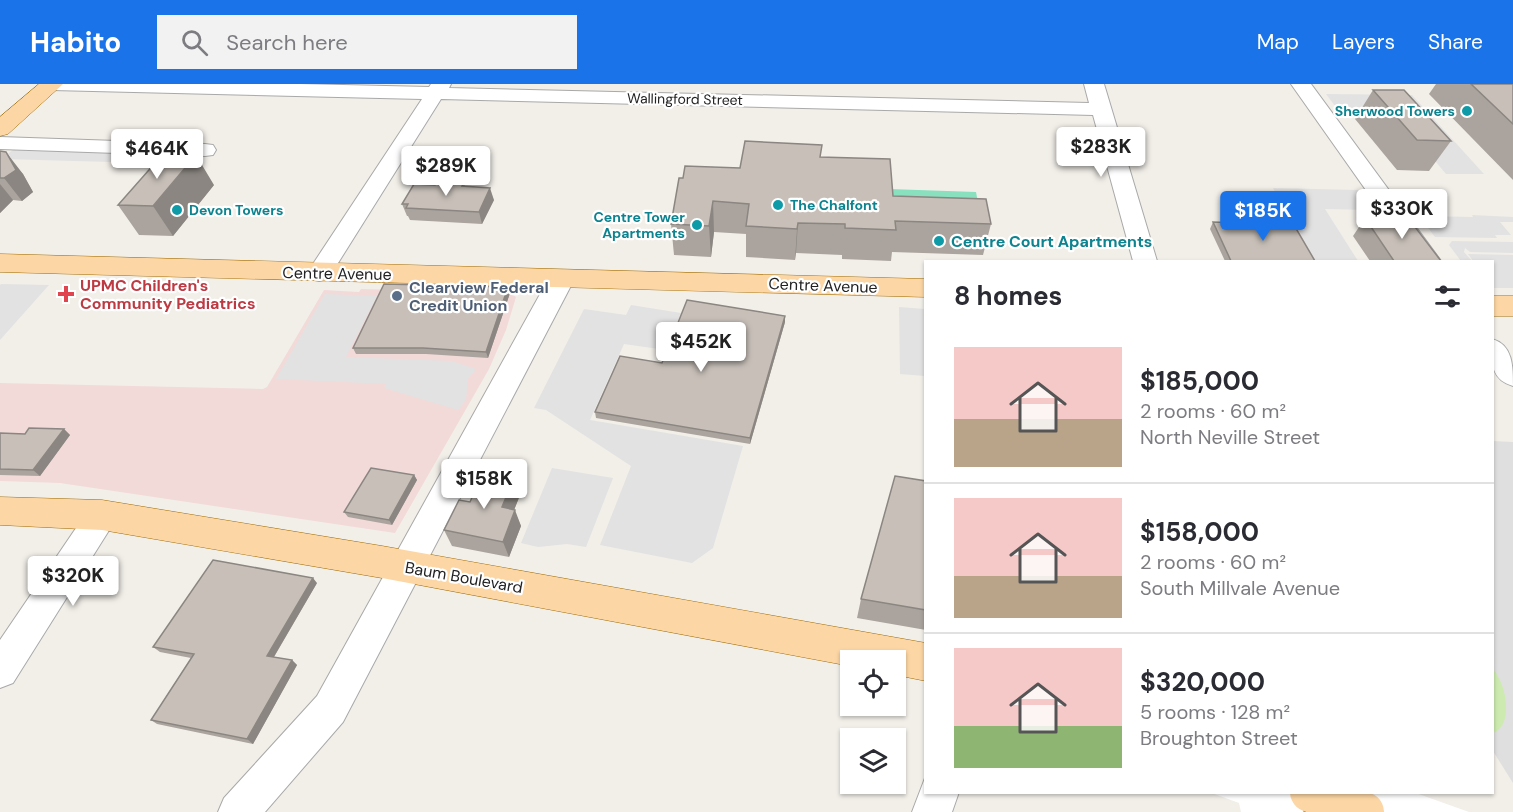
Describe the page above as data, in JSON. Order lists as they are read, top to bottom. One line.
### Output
{"streets":{"main road":["Centre Avenue","Baum Boulevard"],"street":["Wallingford Street"]},"places":{"other":["Sherwood Towers","The Chalfont","Devon Towers","Centre Tower Apartments","Centre Court Apartments","Clearview Federal Credit Union"],"health":["UPMC Children's Community Pediatrics"]},"page":{"header":"Habito","search":"Search here","nav":["Map","Layers","Share"],"price":["$283K","$464K","$289K","$330K","$185K","$452K","$158K","$320K"],"heading":"8 homes","list":[{"name":"$185,000","note":"2 rooms · 60 m² · North Neville Street"},{"name":"$158,000","note":"2 rooms · 60 m² · South Millvale Avenue"},{"name":"$320,000","note":"5 rooms · 128 m² · Broughton Street"}]}}
